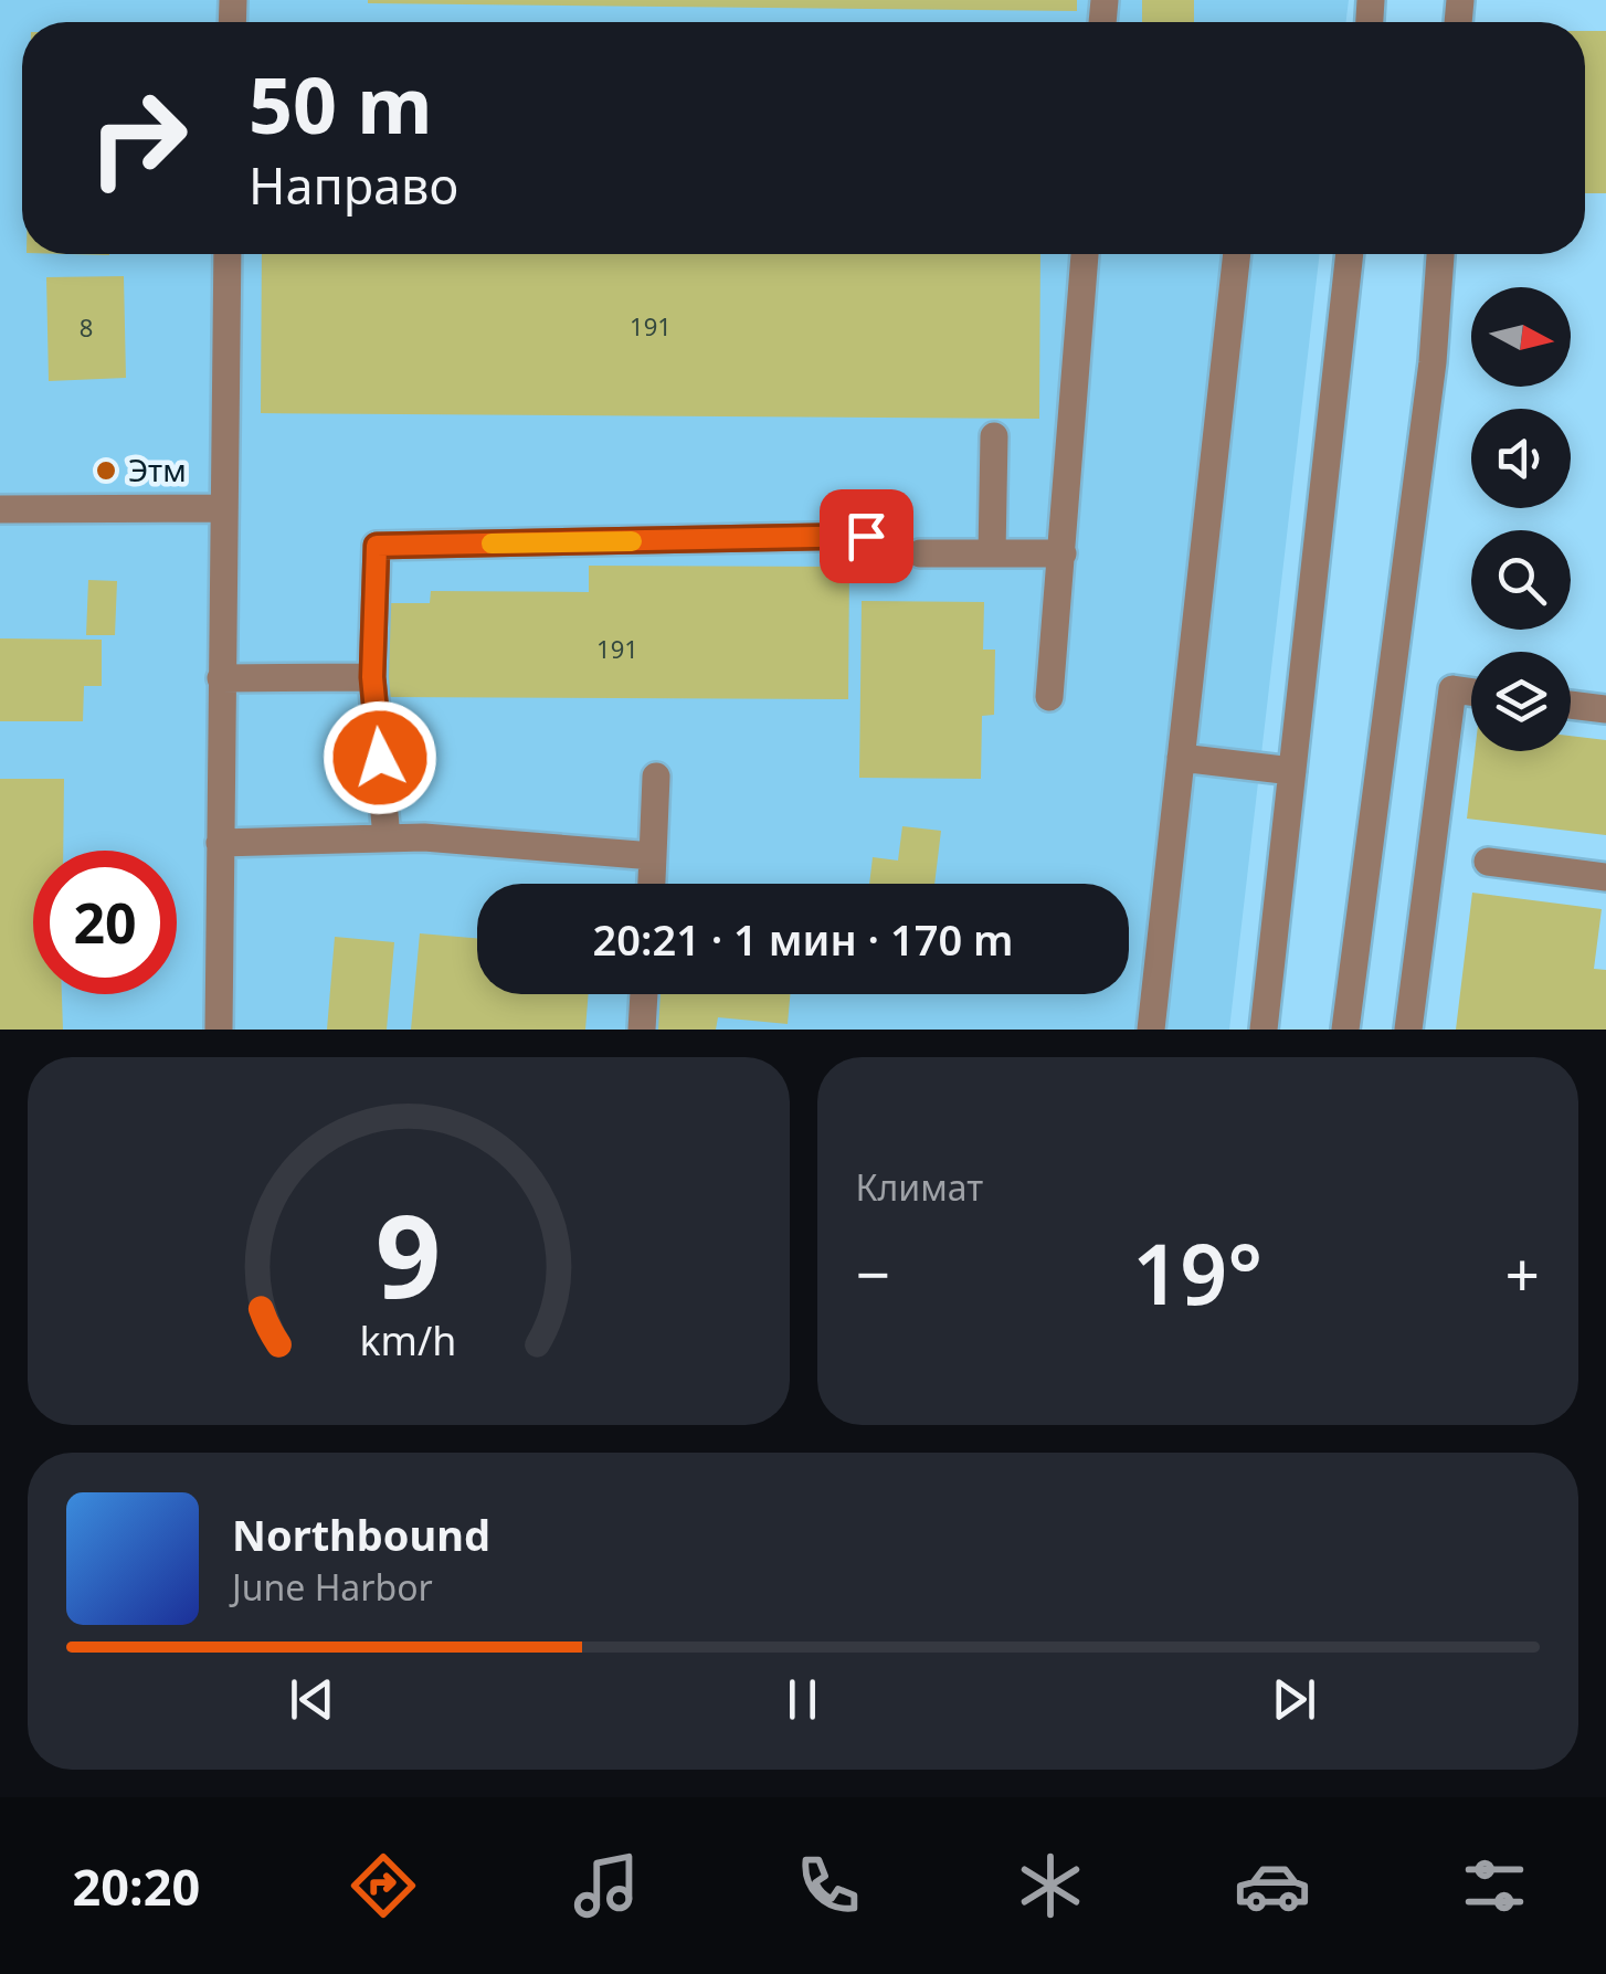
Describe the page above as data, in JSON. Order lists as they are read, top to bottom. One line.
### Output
{"places":["Этм"],"house_numbers":["191","8","191"],"north":"right","page":{"turn":["50 m","Направо"],"limit":"20","trip":"20:21 · 1 мин · 170 m","tile":"Климат","heat":["−","19°","+"],"song":["Northbound","June Harbor"],"tabs":"20:20","gauge":["9","km/h"]}}
